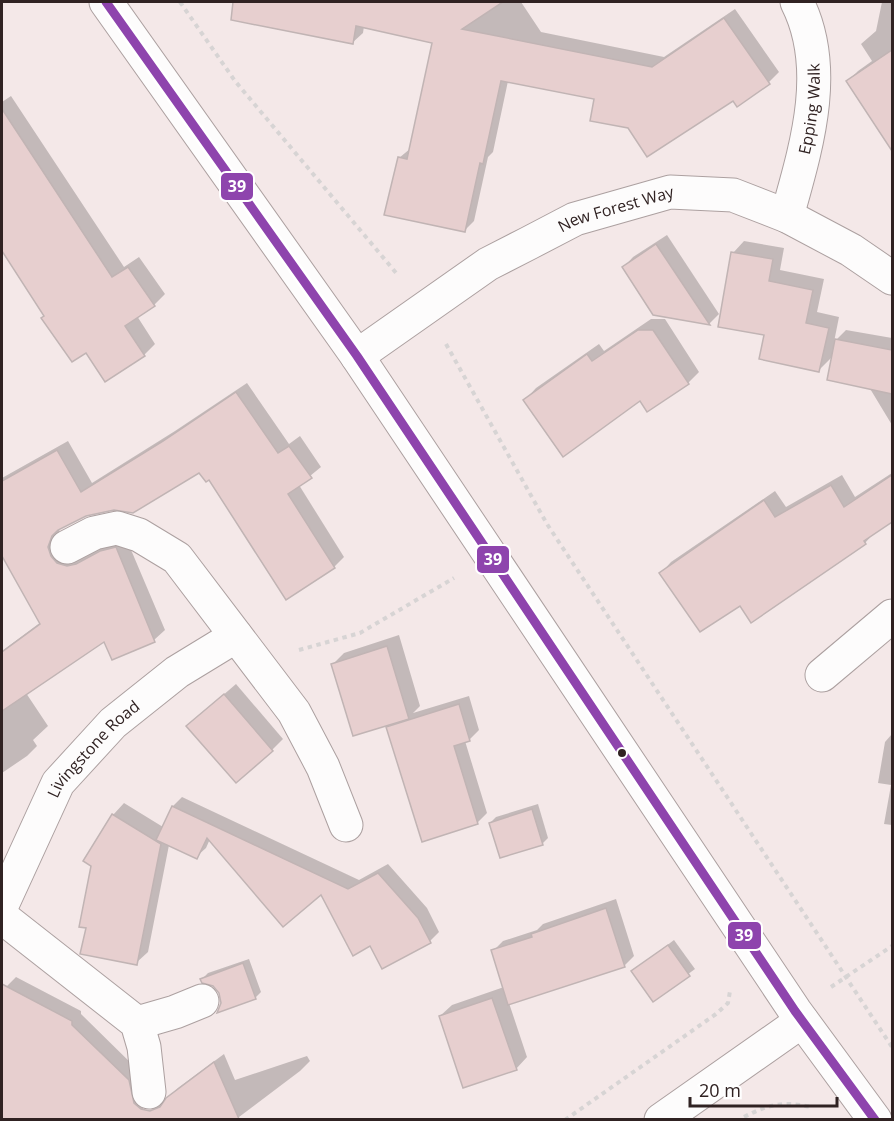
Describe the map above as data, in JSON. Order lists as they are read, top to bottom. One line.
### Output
{"streets":{"street":["Epping Walk","New Forest Way","Livingstone Road"]},"crossings":[["Epping Walk","New Forest Way"]],"lines":["transit line 39"],"scale_bar":"20 m"}
